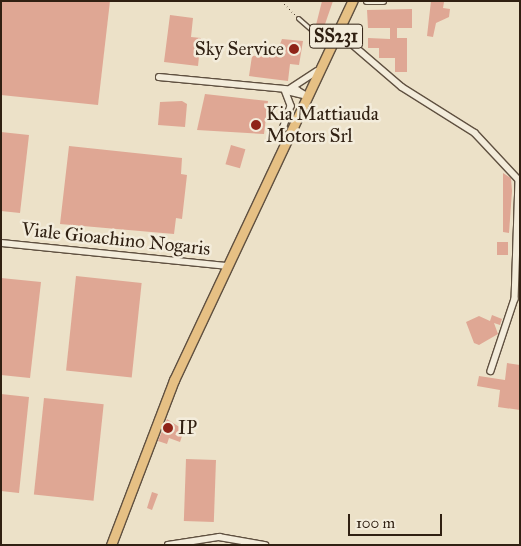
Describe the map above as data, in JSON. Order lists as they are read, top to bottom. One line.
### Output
{"streets":{"main road":["SS231"],"street":["Viale Gioachino Nogaris"]},"places":["Sky Service","Kia Mattiauda Motors Srl","IP"],"scale_bar":"100 m"}
